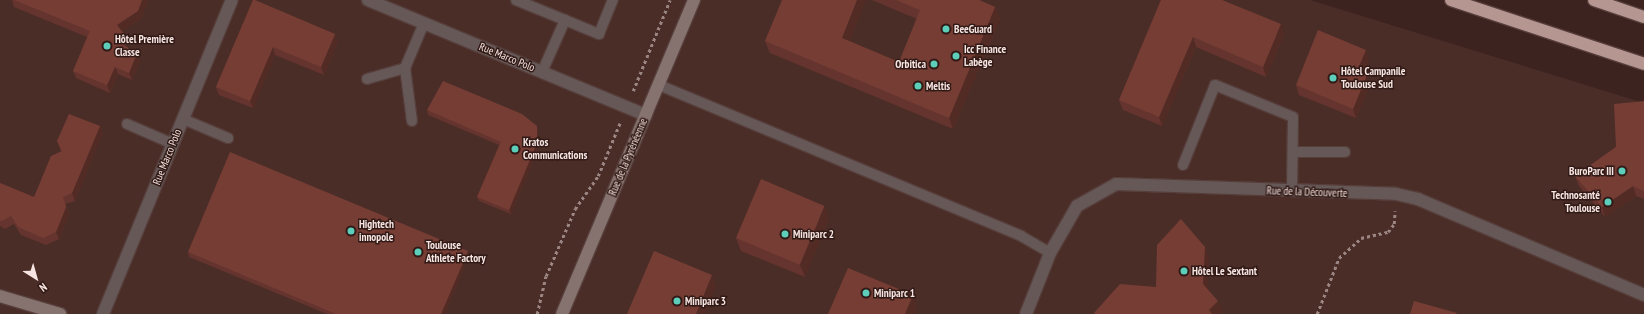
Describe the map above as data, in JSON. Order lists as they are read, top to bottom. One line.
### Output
{"streets":{"street":["Rue Marco Polo","Rue de la Pyrénéenne","Rue de la Découverte"]},"crossings":[["Rue Marco Polo","Rue de la Pyrénéenne"]],"places":["BeeGuard","Hôtel Première Classe","Icc Finance Labège","Orbitica","Hôtel Campanile Toulouse Sud","Meltis","Kratos Communications","BuroParc III","Technosanté Toulouse","Hightech innopole","Miniparc 2","Toulouse Athlete Factory","Hôtel Le Sextant","Miniparc 1","Miniparc 3"],"north":"bottom right"}
